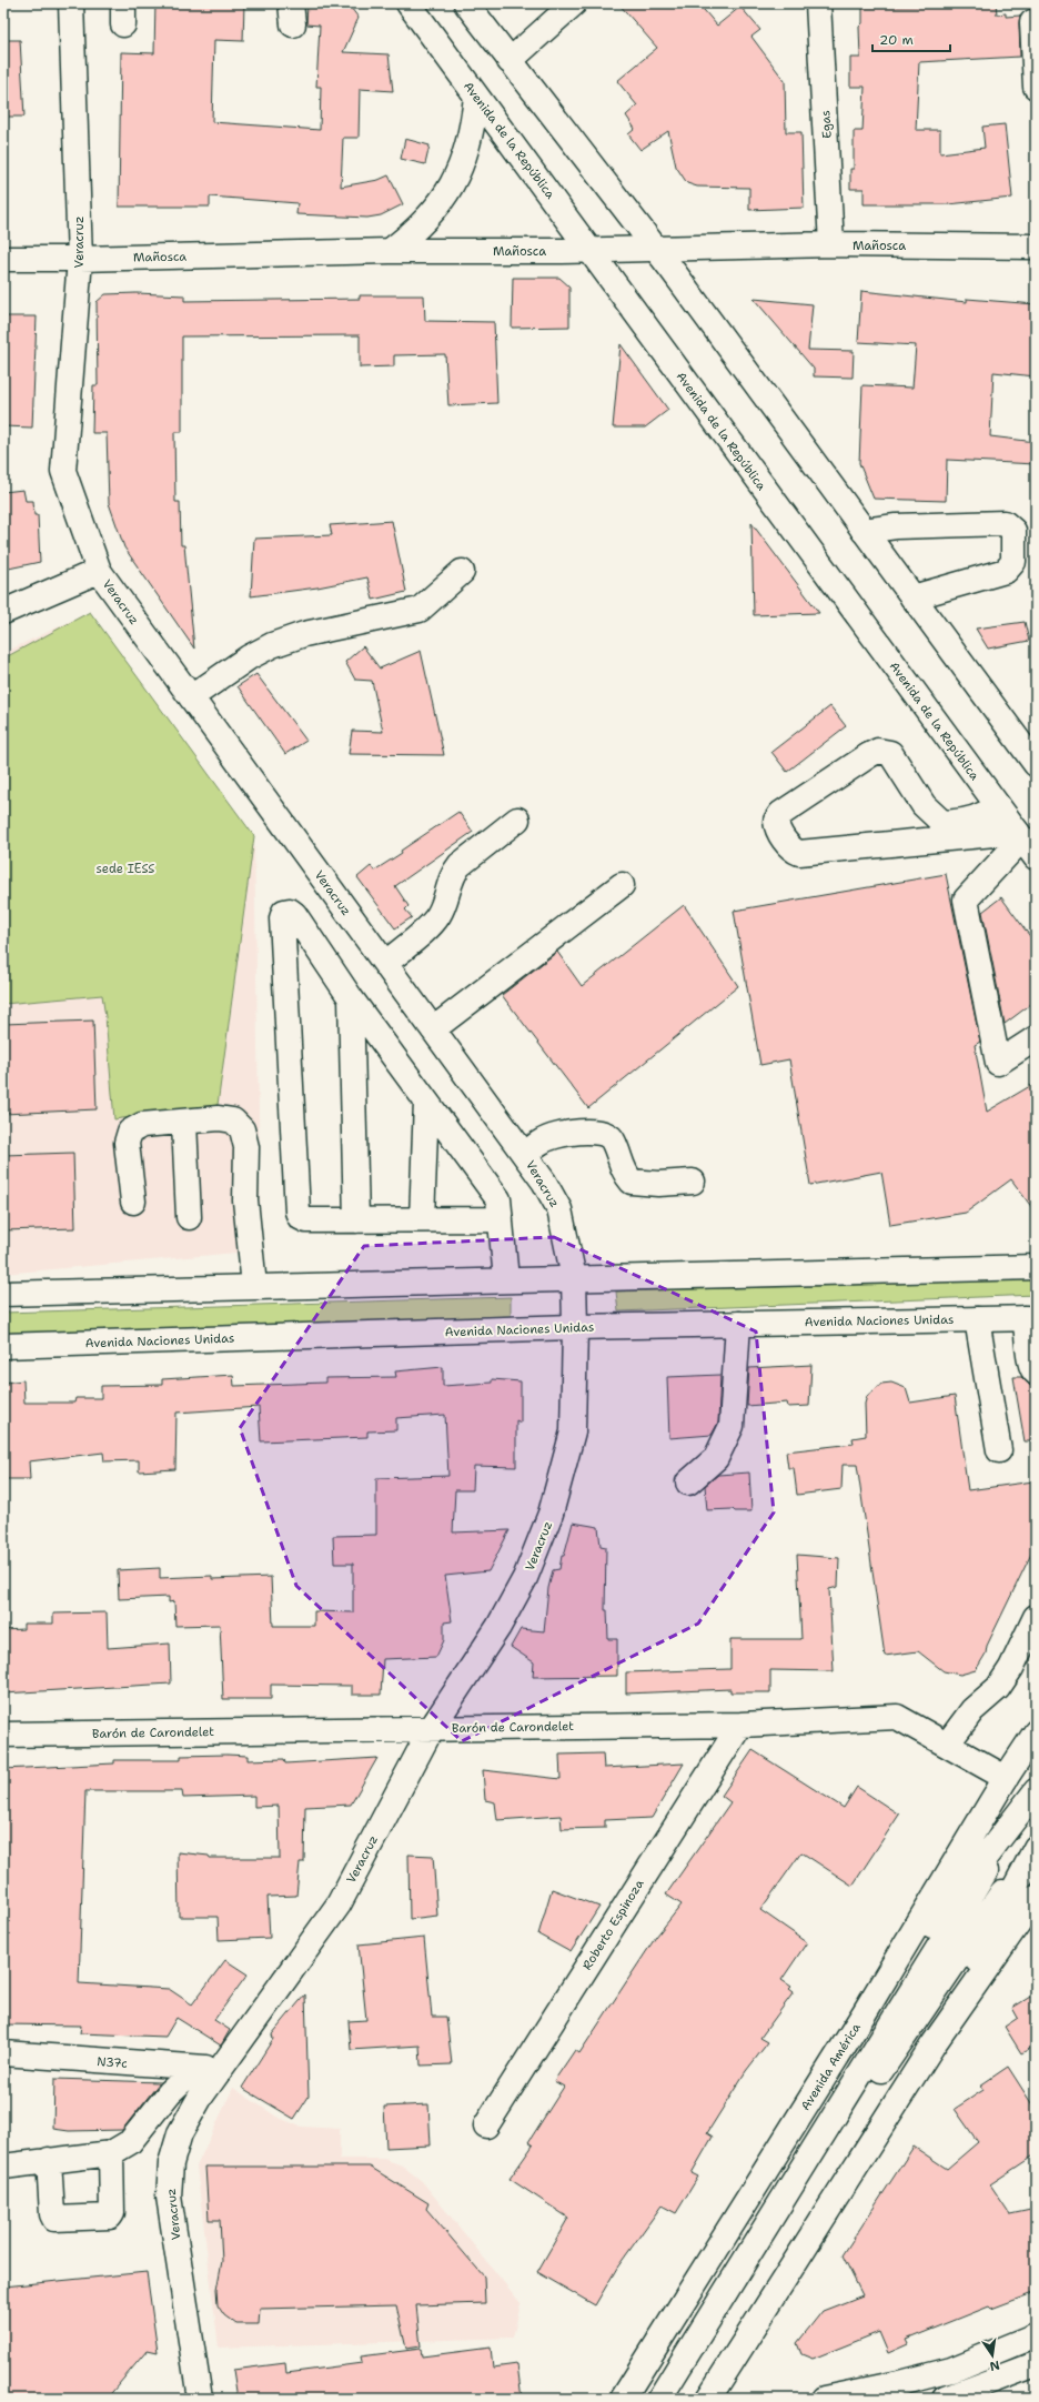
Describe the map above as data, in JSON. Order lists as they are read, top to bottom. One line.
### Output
{"streets":{"street":["Egas","Avenida de la República","Veracruz","Mañosca","Avenida Naciones Unidas","Barón de Carondelet","Roberto Espinoza","N37c","Avenida América"]},"crossings":[["Egas","Mañosca"],["Avenida de la República","Mañosca"],["Veracruz","Mañosca"],["Veracruz","Avenida Naciones Unidas"],["Veracruz","Barón de Carondelet"],["Veracruz","N37c"],["Barón de Carondelet","Roberto Espinoza"],["Barón de Carondelet","Avenida América"]],"parks":["sede IESS"],"scale_bar":"20 m","north":"bottom"}
